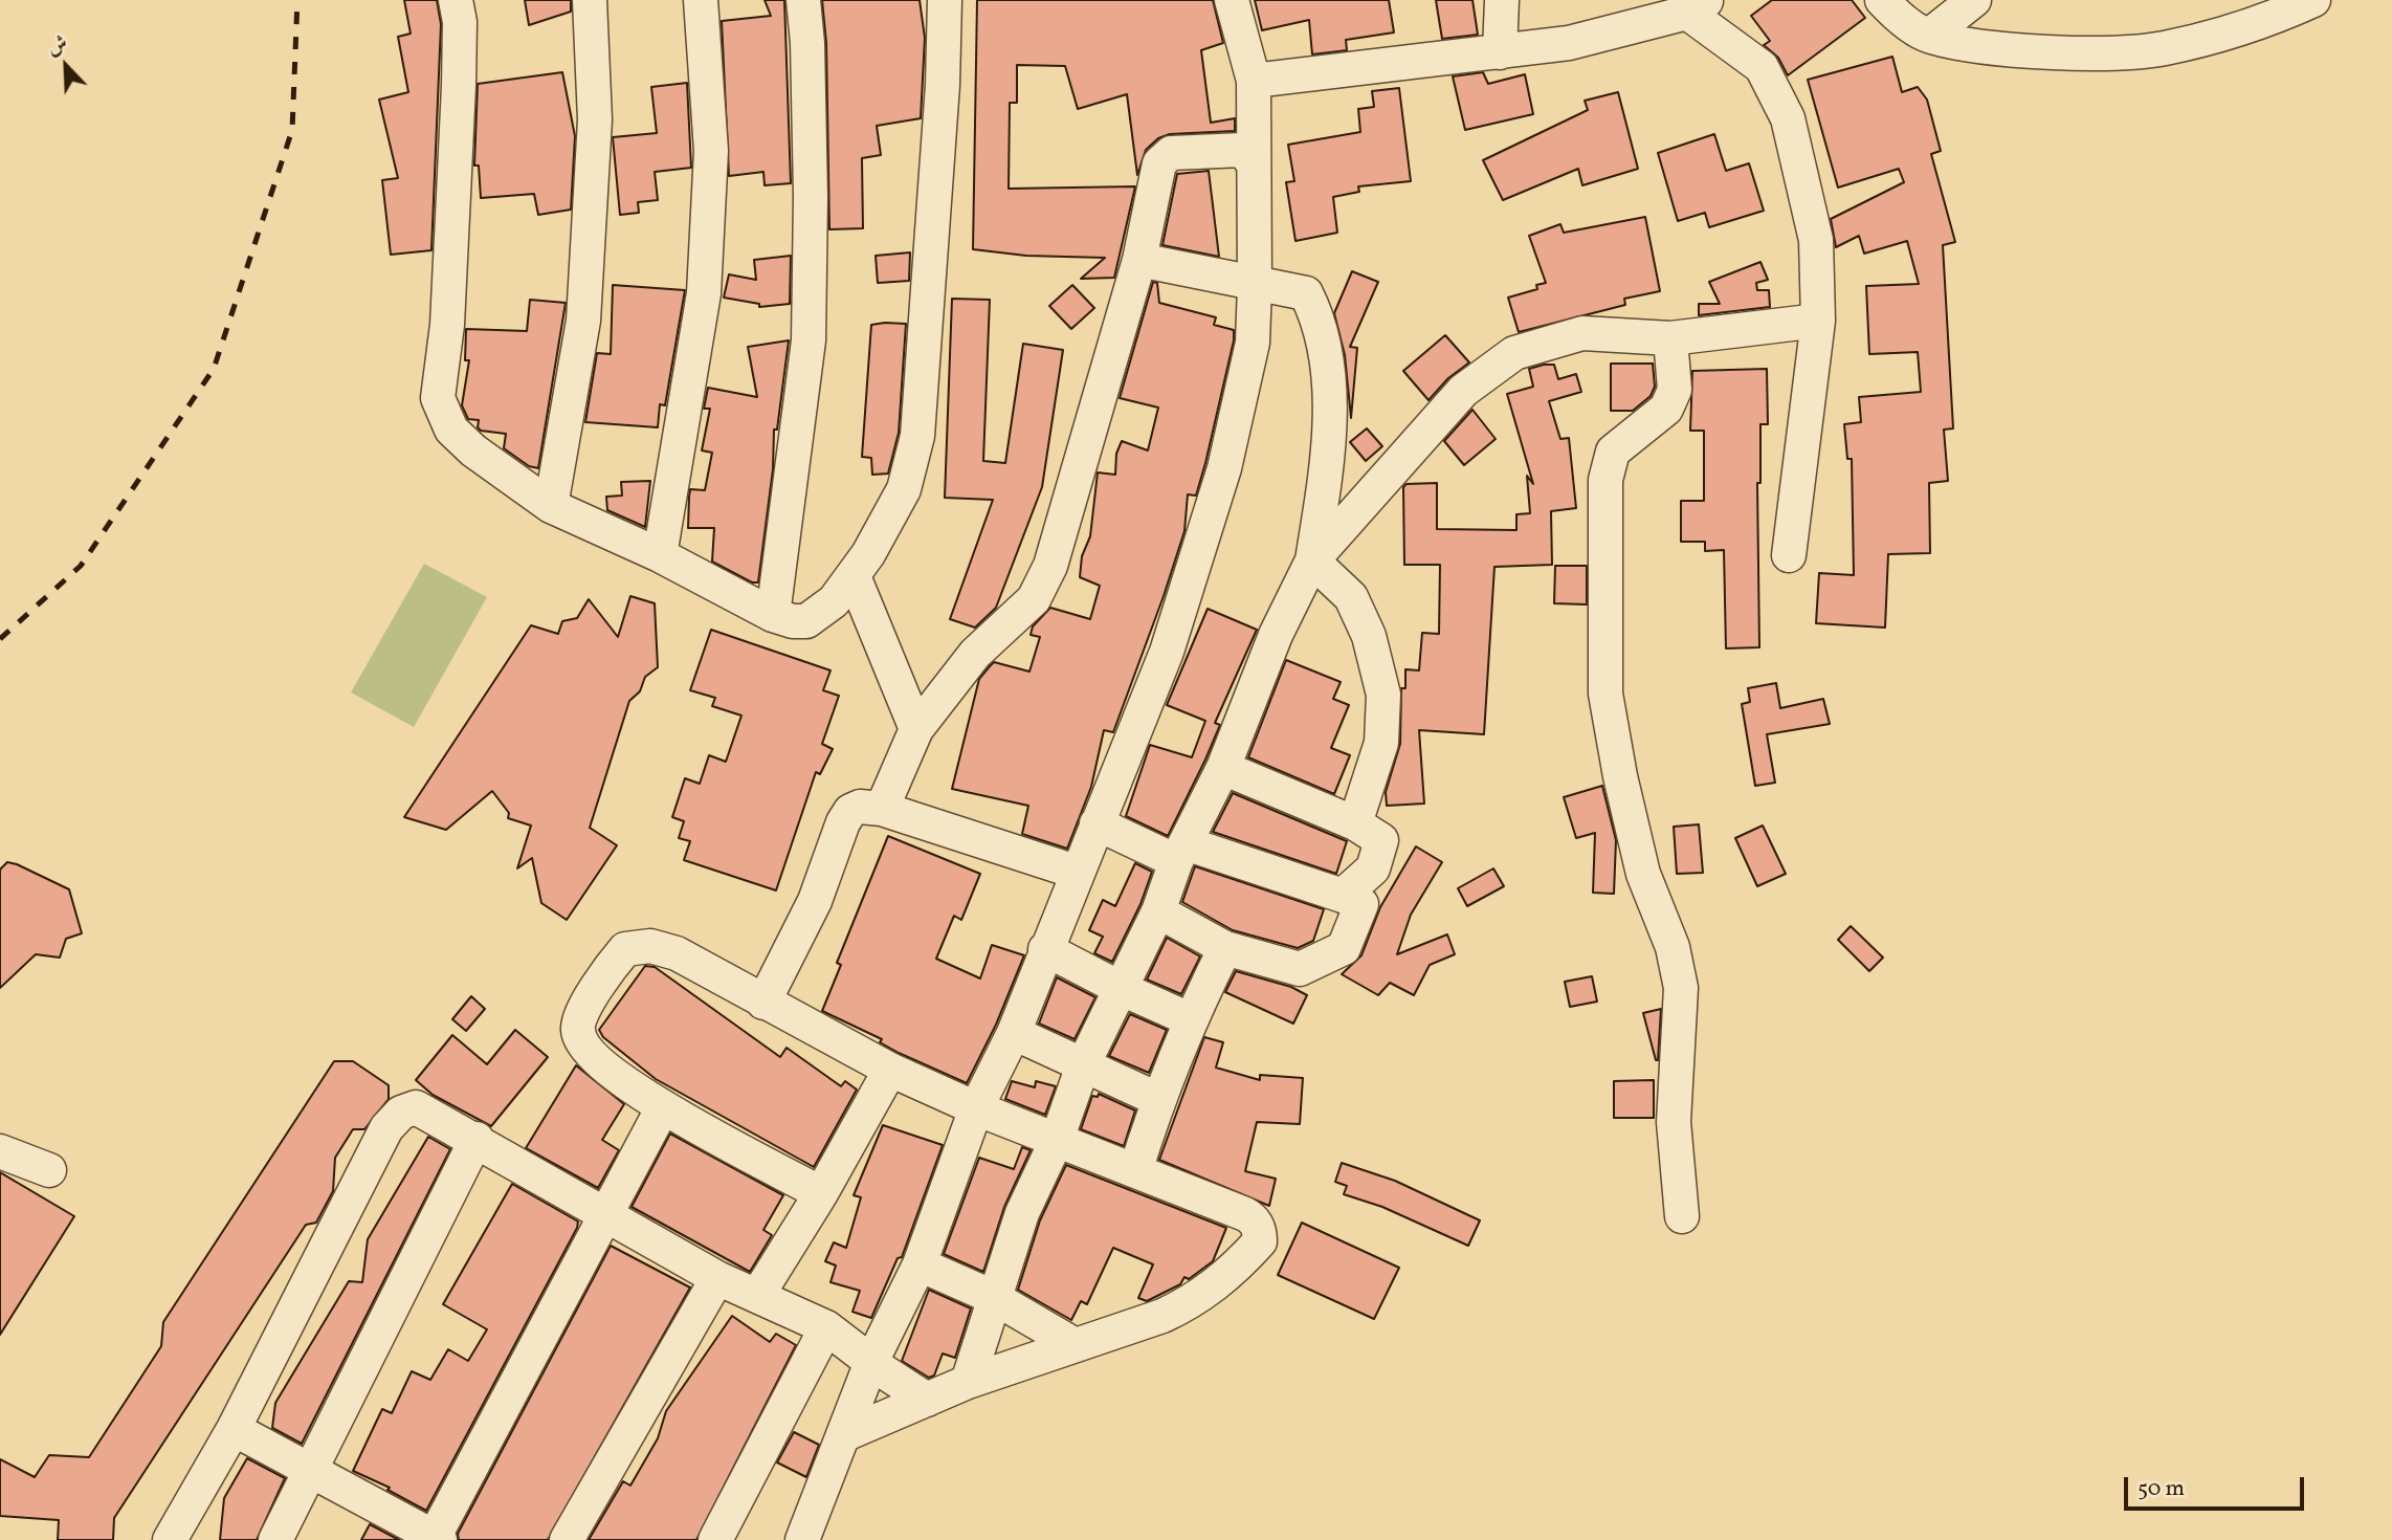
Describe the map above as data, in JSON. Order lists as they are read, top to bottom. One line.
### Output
{"scale_bar":"50 m","north":"top left"}
